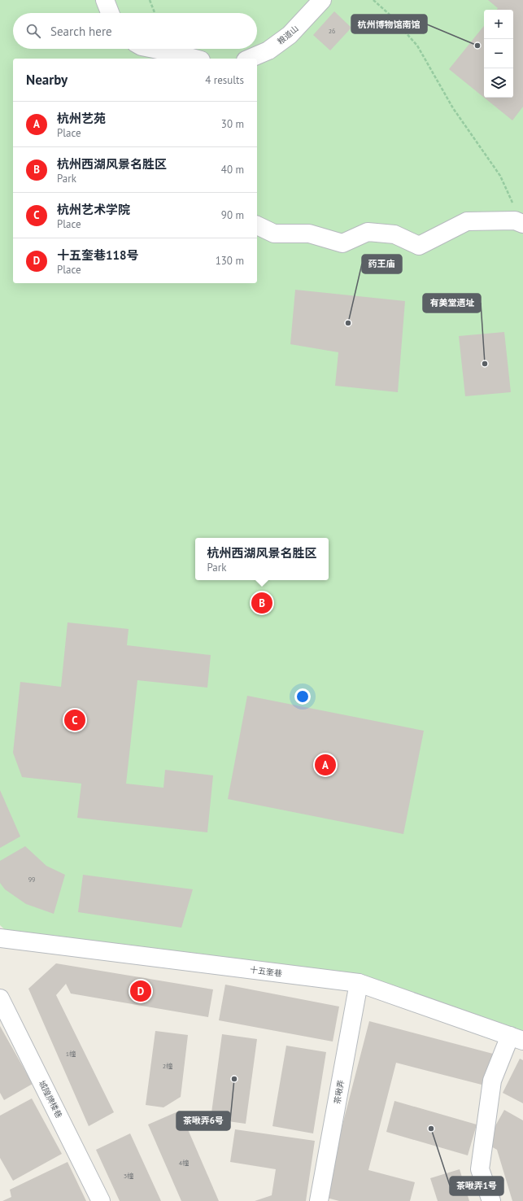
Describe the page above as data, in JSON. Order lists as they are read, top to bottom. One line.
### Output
{"streets":{"street":["粮道山","十五奎巷","茶啾弄","城隍牌楼巷"]},"crossings":[["十五奎巷","茶啾弄"]],"places":["杭州博物馆南馆","药王庙","有美堂遗址","茶啾弄6号","茶啾弄1号"],"house_numbers":["26","99","1幢","2幢","4幢","3幢"],"page":{"map_buttons":["+","−"],"search":"Search here","heading":["Nearby","4 results"],"list":[{"mark":"A","name":"杭州艺苑","note":"Place","value":"30 m"},{"mark":"B","name":"杭州西湖风景名胜区","note":"Park","value":"40 m"},{"mark":"C","name":"杭州艺术学院","note":"Place","value":"90 m"},{"mark":"D","name":"十五奎巷118号","note":"Place","value":"130 m"}],"popup":["杭州西湖风景名胜区","Park"],"pins":["B","C","A","D"]}}
